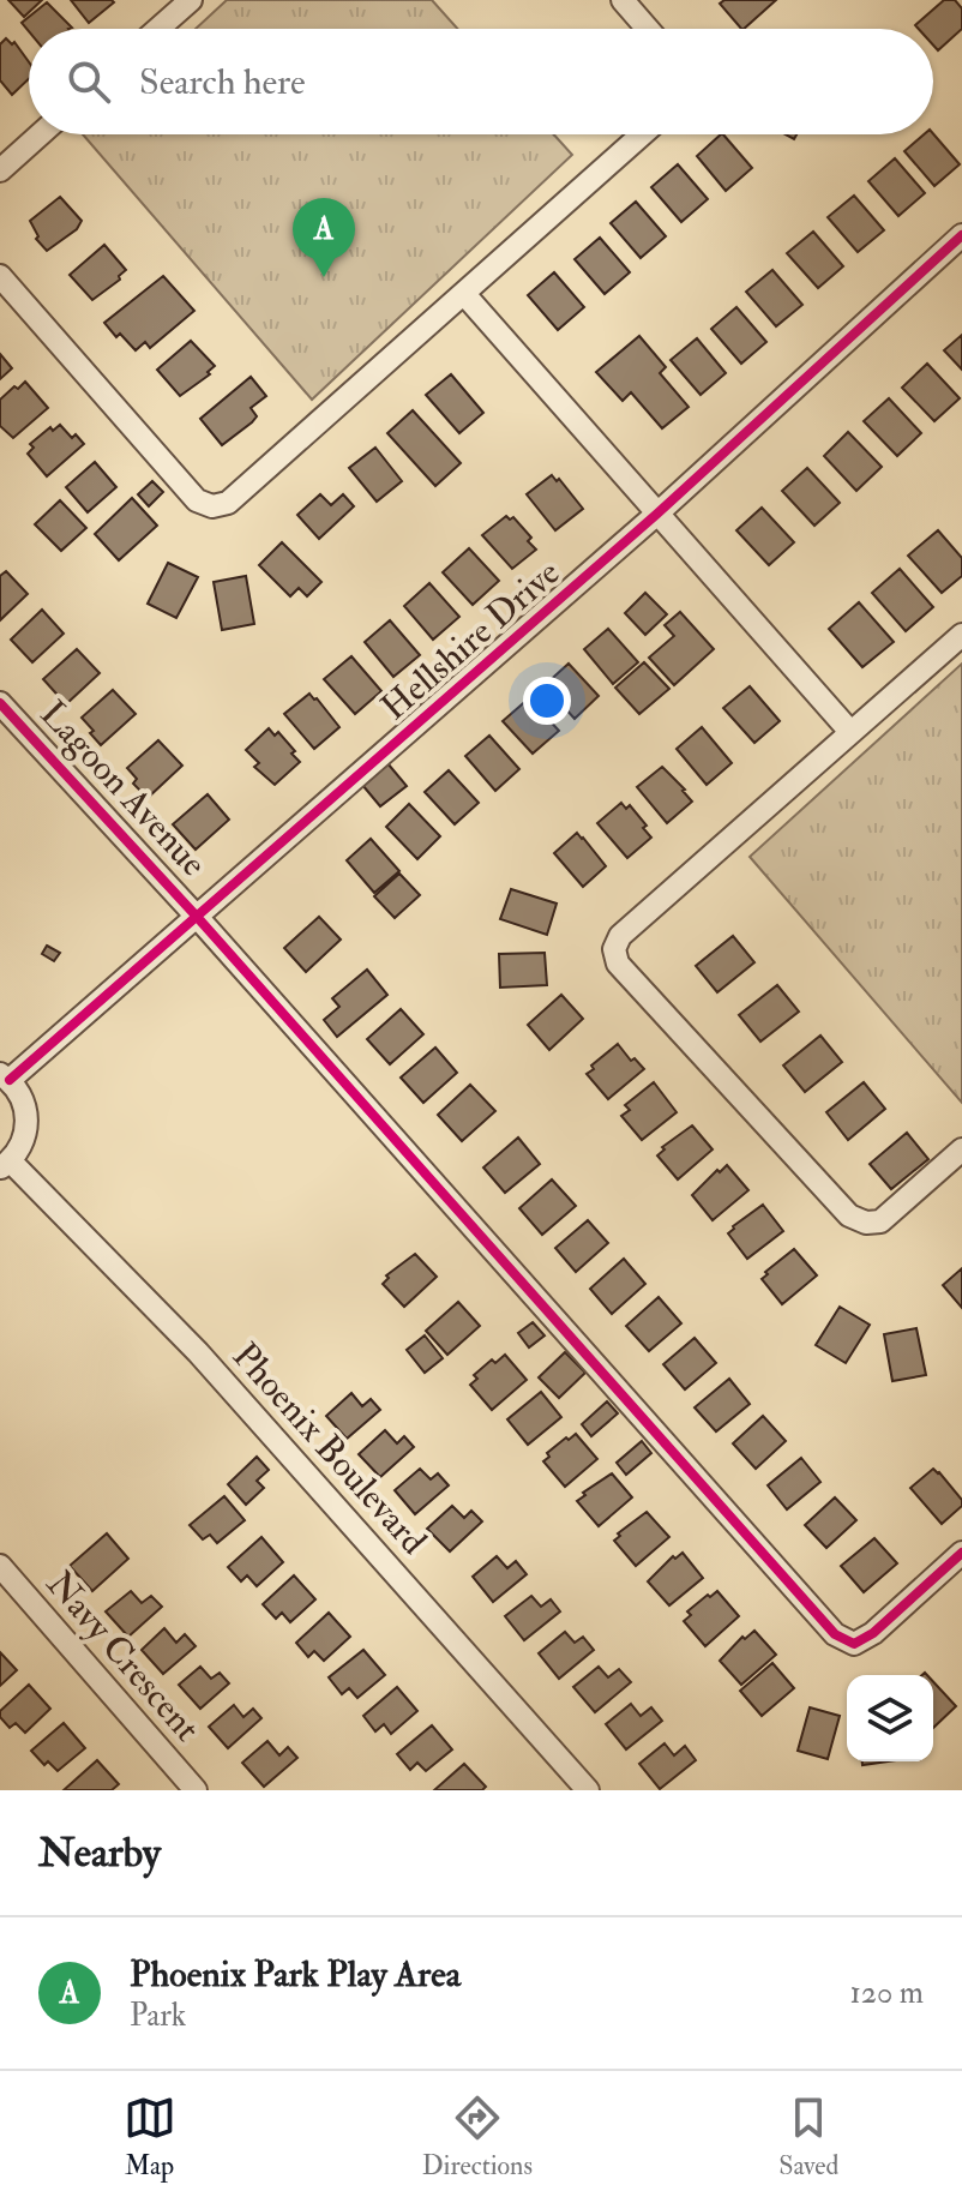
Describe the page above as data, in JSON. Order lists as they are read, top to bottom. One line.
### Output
{"streets":{"street":["Hellshire Drive","Lagoon Avenue","Phoenix Boulevard","Navy Crescent"]},"crossings":[["Hellshire Drive","Lagoon Avenue"]],"page":{"search":"Search here","pins":"A","heading":"Nearby","list":[{"mark":"A","name":"Phoenix Park Play Area","note":"Park","value":"120 m"}],"nav":["Map","Directions","Saved"]}}
